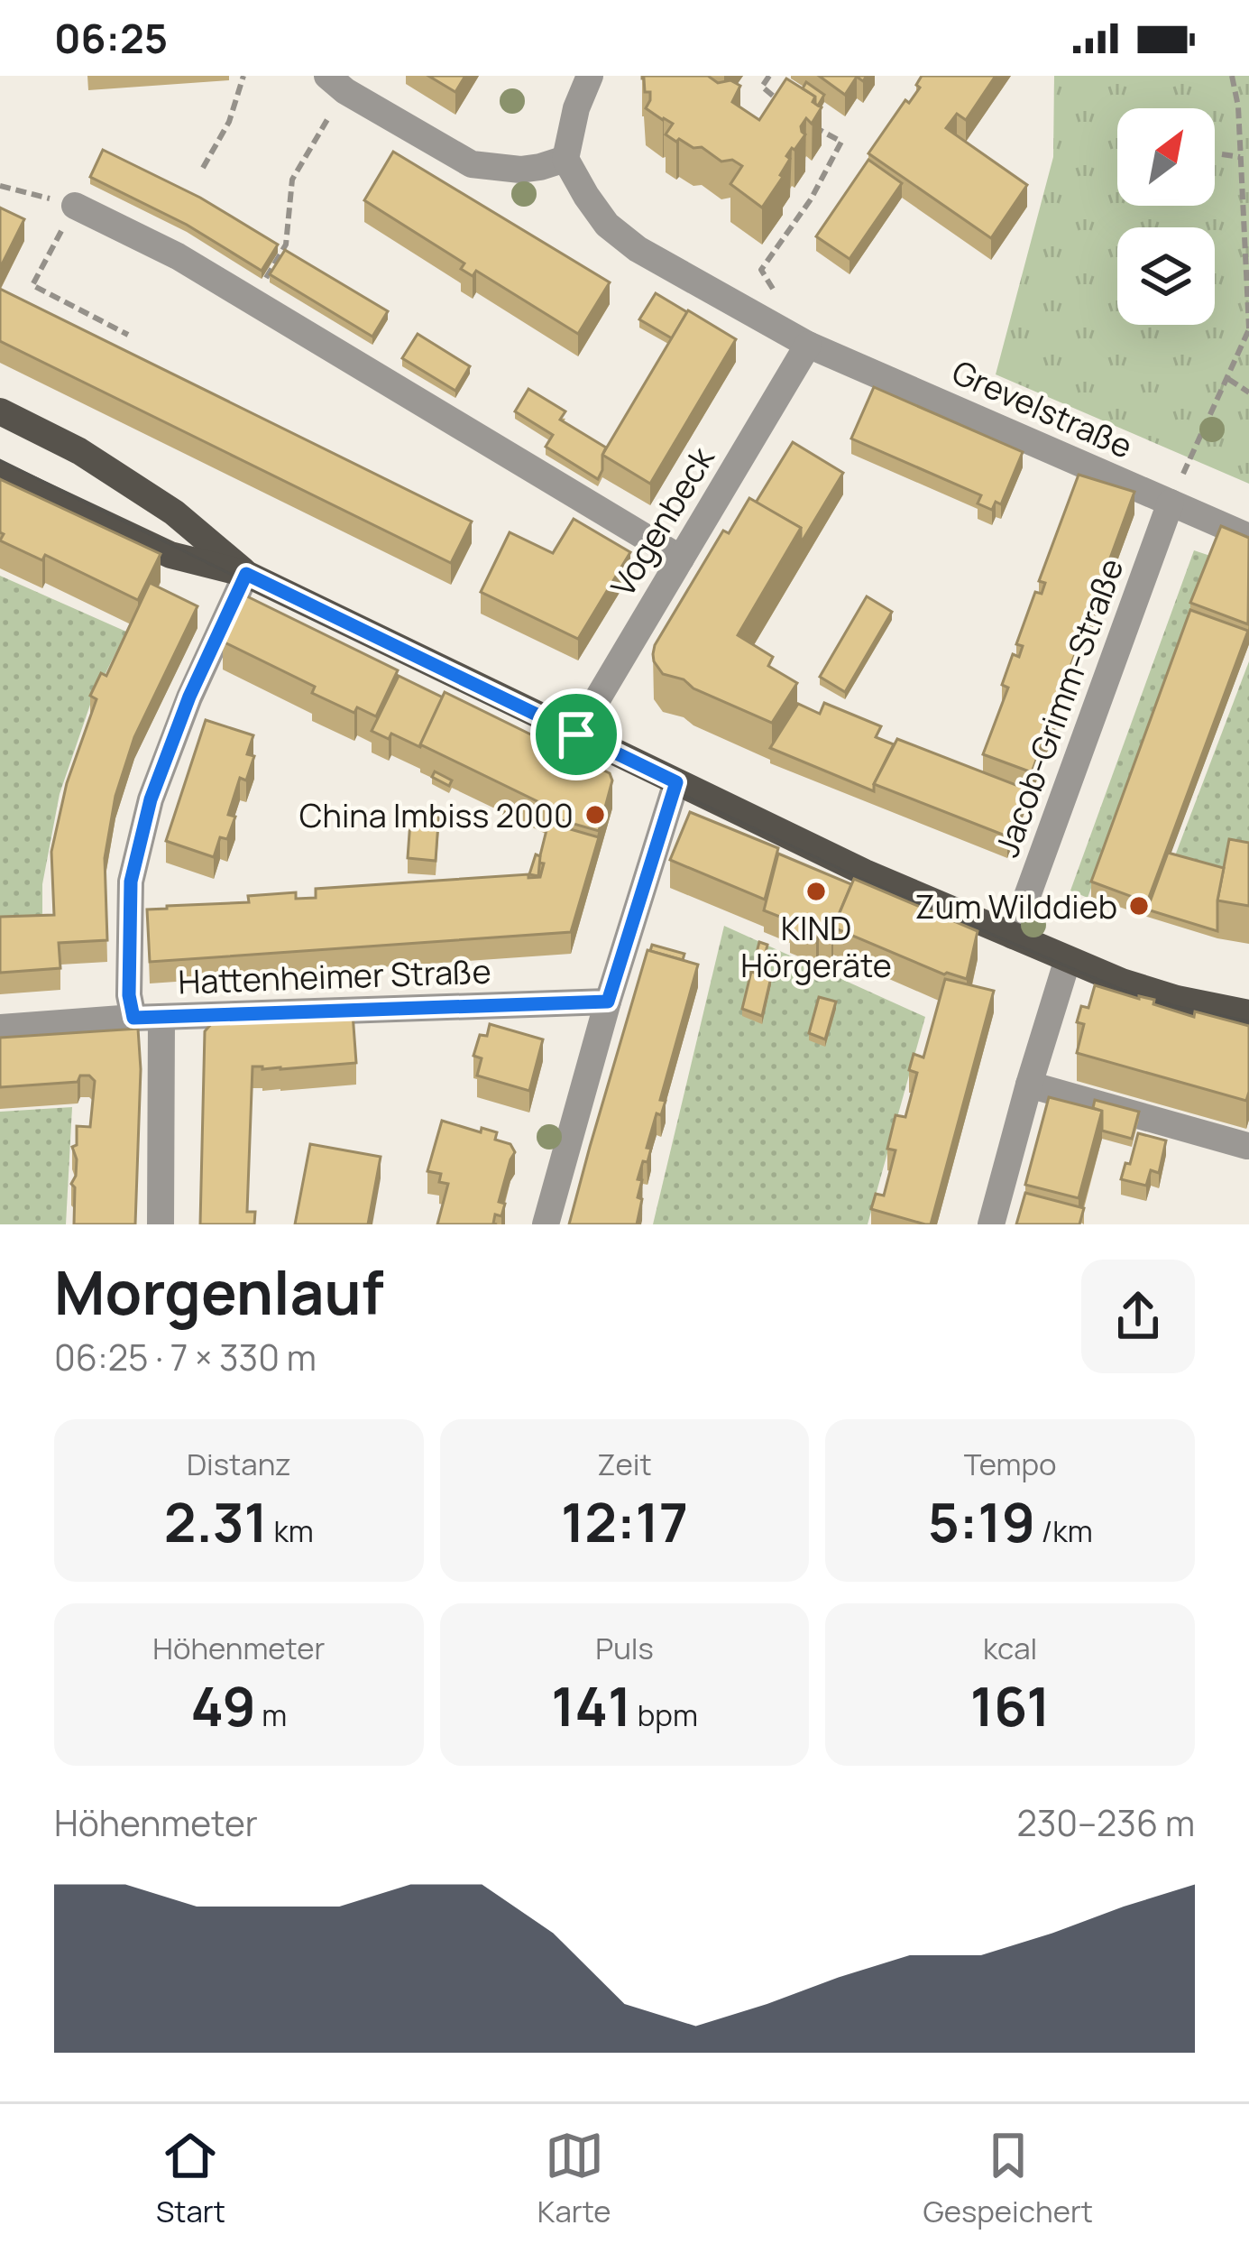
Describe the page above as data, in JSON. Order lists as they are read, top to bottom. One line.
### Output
{"streets":{"street":["Grevelstraße","Vogenbeck","Jacob-Grimm-Straße","Hattenheimer Straße"]},"crossings":[["Grevelstraße","Vogenbeck"],["Grevelstraße","Jacob-Grimm-Straße"]],"places":["China Imbiss 2000","KIND Hörgeräte","Zum Wilddieb"],"north":"top right","page":{"status":"06:25","heading":["Morgenlauf","06:25 · 7 × 330 m"],"stats":[["Distanz","2.31 km"],["Zeit","12:17"],["Tempo","5:19 /km"],["Höhenmeter","49 m"],["Puls","141 bpm"],["kcal","161"]],"chart":["Höhenmeter","230–236 m"],"tabs":["Start","Karte","Gespeichert"]}}
